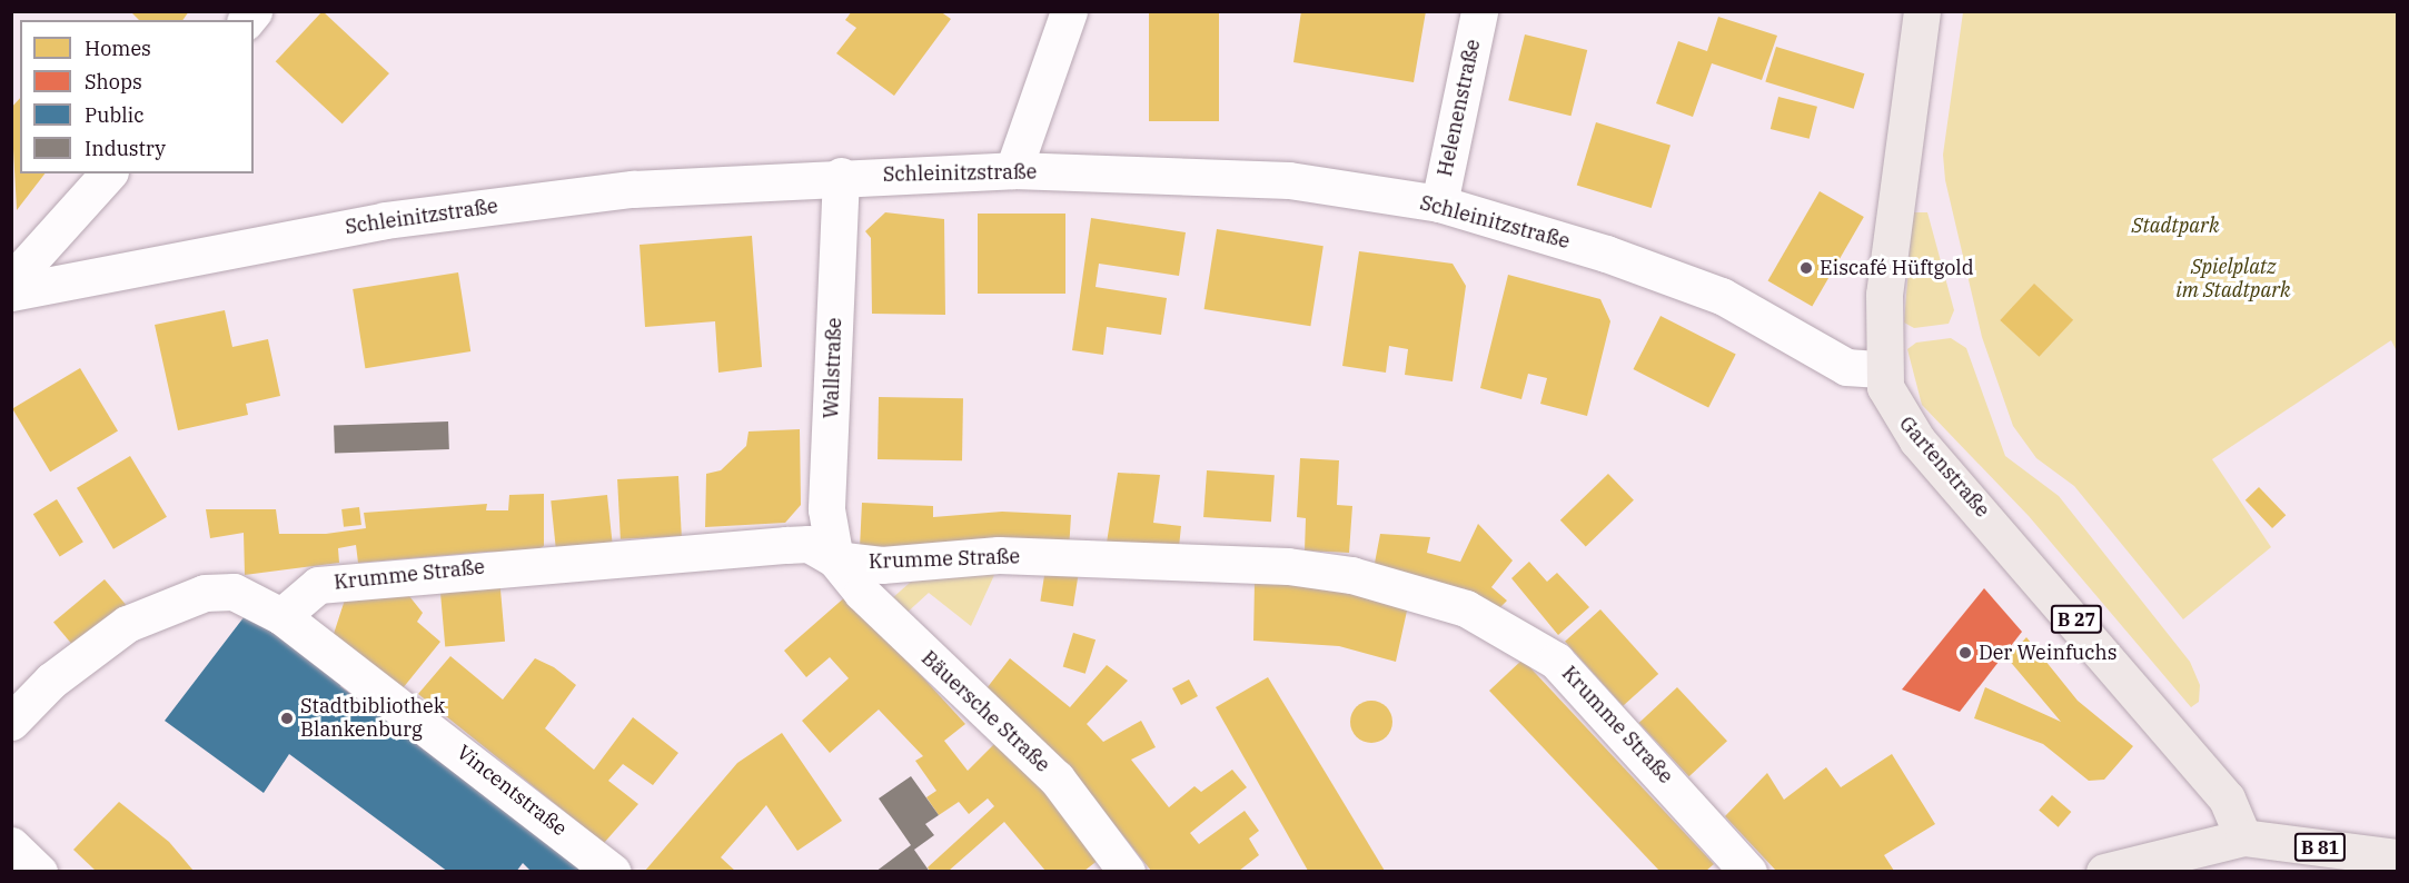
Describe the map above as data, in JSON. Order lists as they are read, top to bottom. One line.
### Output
{"streets":{"main road":["Gartenstraße","B 27","B 81"],"street":["Helenenstraße","Schleinitzstraße","Wallstraße","Krumme Straße","Bäuersche Straße","Vincentstraße"]},"crossings":[["Helenenstraße","Schleinitzstraße"],["Schleinitzstraße","Wallstraße"],["Schleinitzstraße","Gartenstraße"],["Wallstraße","Krumme Straße"],["Wallstraße","Bäuersche Straße"],["Gartenstraße","B 81"],["Krumme Straße","Bäuersche Straße"],["Krumme Straße","Vincentstraße"]],"parks":["Stadtpark","Spielplatz im Stadtpark"],"places":["Eiscafé Hüftgold","Der Weinfuchs","Stadtbibliothek Blankenburg"],"legend":["Homes","Shops","Public","Industry"]}
